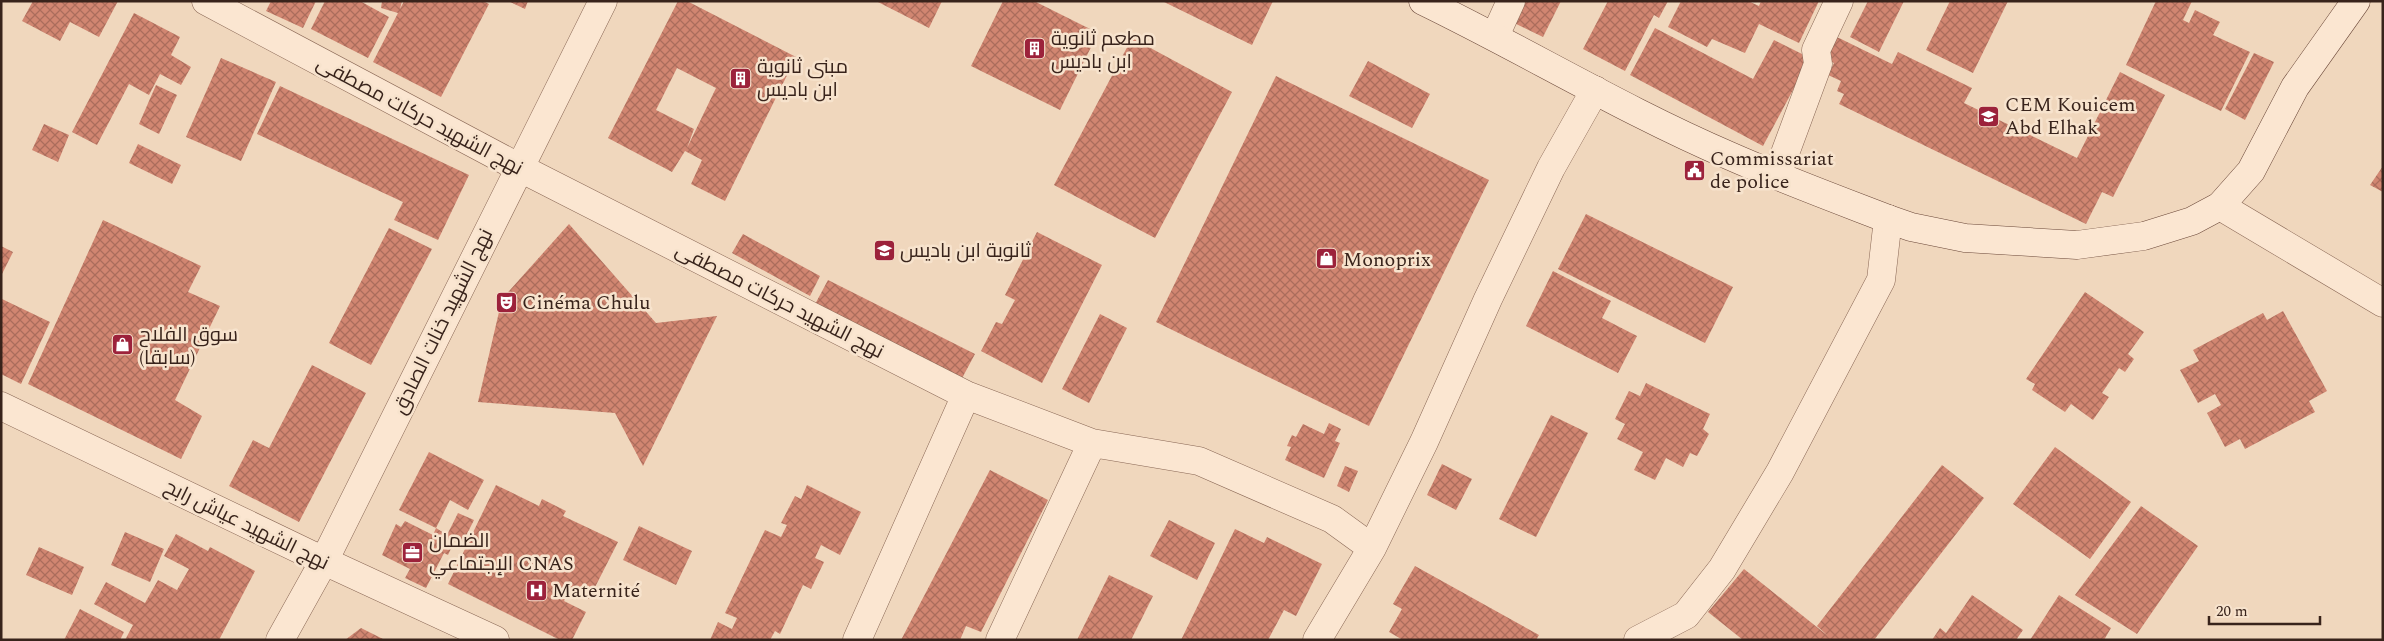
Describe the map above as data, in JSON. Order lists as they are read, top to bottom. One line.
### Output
{"streets":{"street":["نهج الشهيد حركات مصطفى","نهج الشهيد خنات الصادق","نهج الشهيد عياش رابح"]},"crossings":[["نهج الشهيد حركات مصطفى","نهج الشهيد خنات الصادق"],["نهج الشهيد خنات الصادق","نهج الشهيد عياش رابح"]],"places":{"building":["مطعم ثانوية ابن باديس","مبنى ثانوية ابن باديس"],"school or university":["CEM Kouicem Abd Elhak","ثانوية ابن باديس"],"public building":["Commissariat de police"],"shop":["Monoprix","سوق الفلاح (سابقا)"],"theatre":["Cinéma Chulu"],"office":["الضمان الإجتماعي CNAS"],"hospital":["Maternité"]},"scale_bar":"20 m"}
